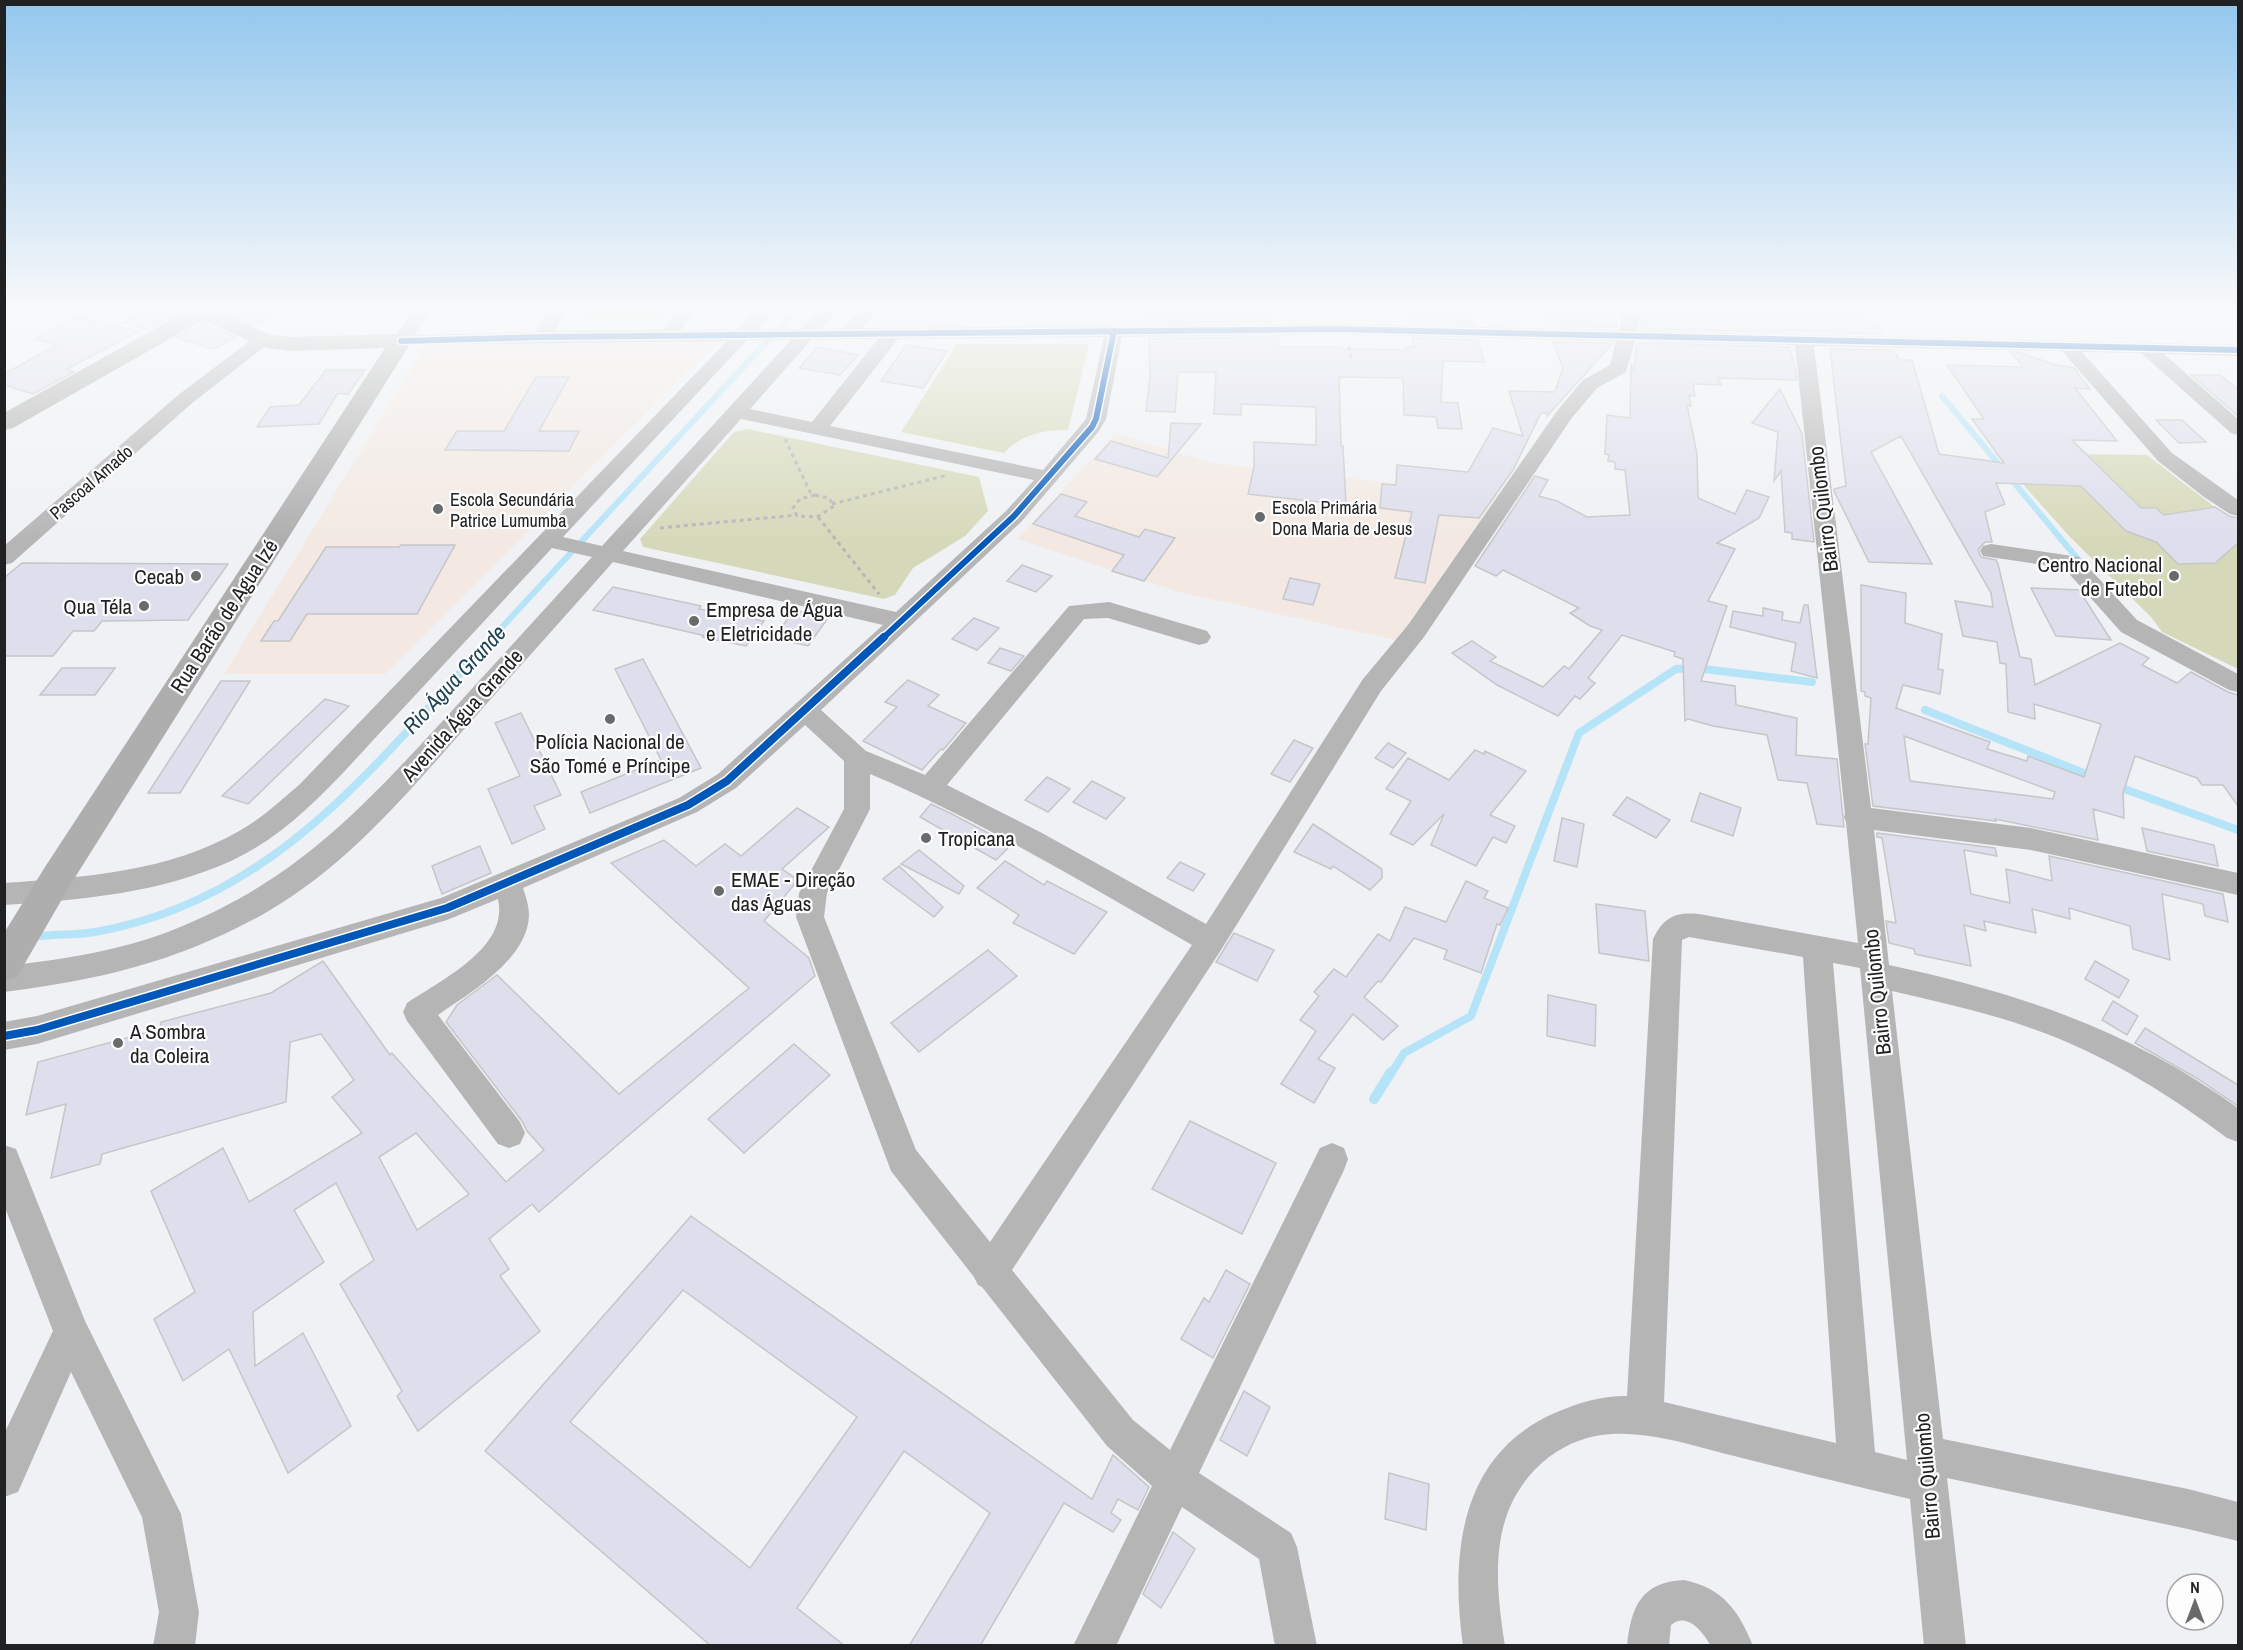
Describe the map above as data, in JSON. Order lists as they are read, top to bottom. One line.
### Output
{"streets":{"main road":["Rua Barão de Agua Izé"],"street":["Pascoal Amado","Bairro Quilombo","Avenida Água Grande"]},"water":["Rio Água Grande"],"places":["Escola Secundária Patrice Lumumba","Escola Primária Dona Maria de Jesus","Cecab","Centro Nacional de Futebol","Qua Téla","Empresa de Água e Eletricidade","Polícia Nacional de São Tomé e Príncipe","Tropicana","EMAE - Direção das Águas","A Sombra da Coleira"],"north":"top"}
